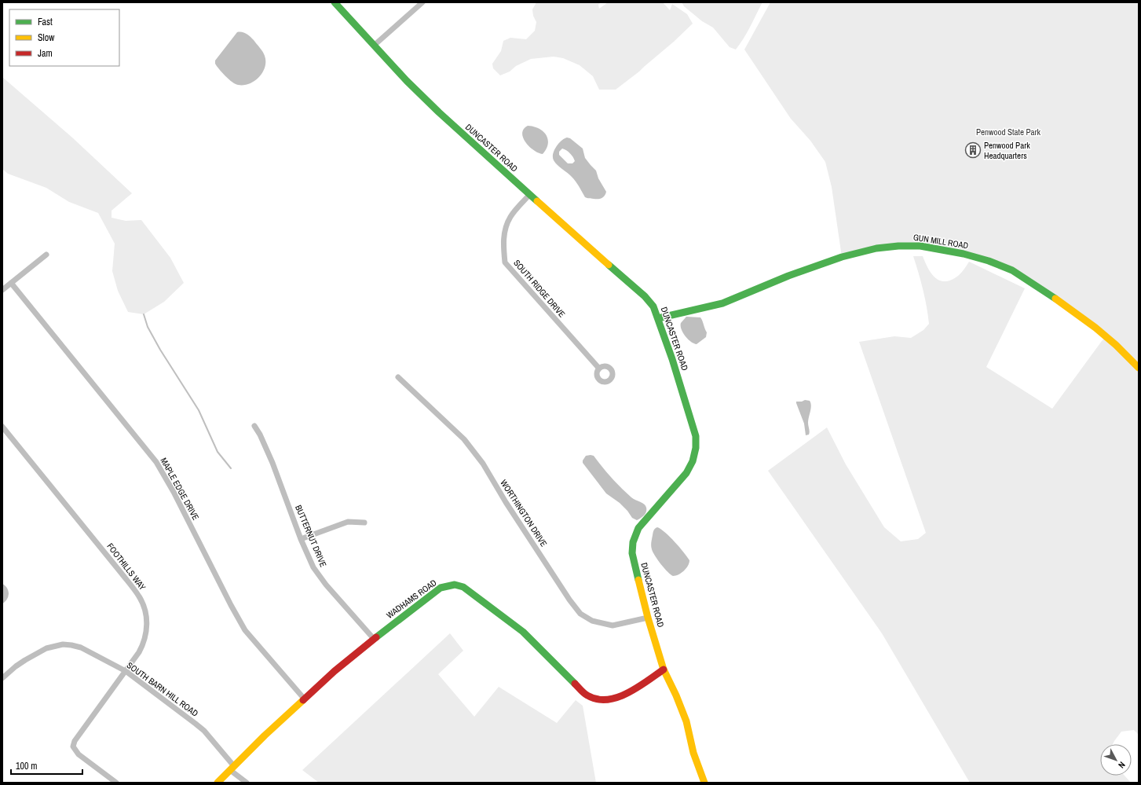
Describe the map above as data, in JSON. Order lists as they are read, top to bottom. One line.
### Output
{"streets":{"street":["DUNCASTER ROAD","GUN MILL ROAD","SOUTH RIDGE DRIVE","MAPLE EDGE DRIVE","WORTHINGTON DRIVE","BUTTERNUT DRIVE","FOOTHILLS WAY","WADHAMS ROAD","SOUTH BARN HILL ROAD"]},"crossings":[["DUNCASTER ROAD","GUN MILL ROAD"],["DUNCASTER ROAD","SOUTH RIDGE DRIVE"],["DUNCASTER ROAD","WORTHINGTON DRIVE"],["DUNCASTER ROAD","WADHAMS ROAD"],["MAPLE EDGE DRIVE","WADHAMS ROAD"],["BUTTERNUT DRIVE","WADHAMS ROAD"],["FOOTHILLS WAY","SOUTH BARN HILL ROAD"],["WADHAMS ROAD","SOUTH BARN HILL ROAD"]],"parks":["Penwood State Park"],"places":{"building":["Penwood Park Headquarters"]},"legend":["Fast","Slow","Jam"],"scale_bar":"100 m","north":"bottom right"}
